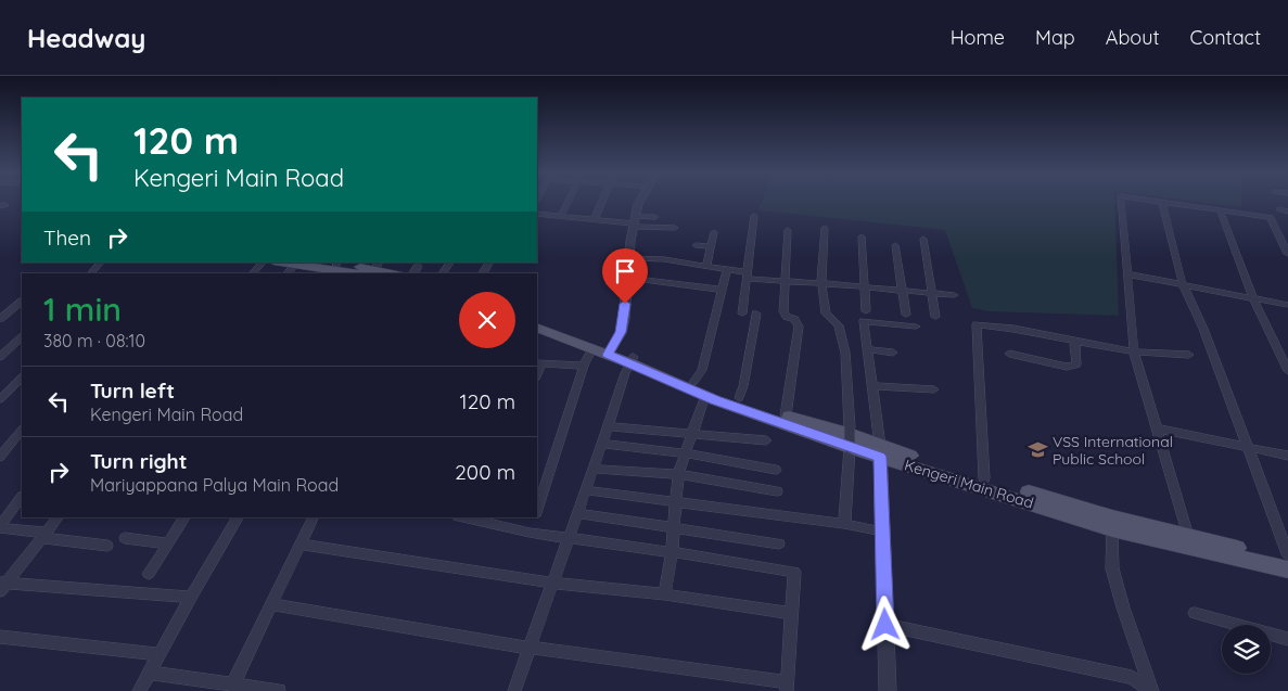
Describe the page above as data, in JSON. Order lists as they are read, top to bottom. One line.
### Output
{"streets":{"main road":["Kengeri Main Road"]},"places":{"school or university":["VSS International Public School"]},"page":{"header":"Headway","nav":["Home","Map","About","Contact"],"turn":["120 m","Kengeri Main Road"],"then":"Then","heading":["1 min","380 m · 08:10"],"list":[{"name":"Turn left","note":"Kengeri Main Road","value":"120 m"},{"name":"Turn right","note":"Mariyappana Palya Main Road","value":"200 m"}]}}
